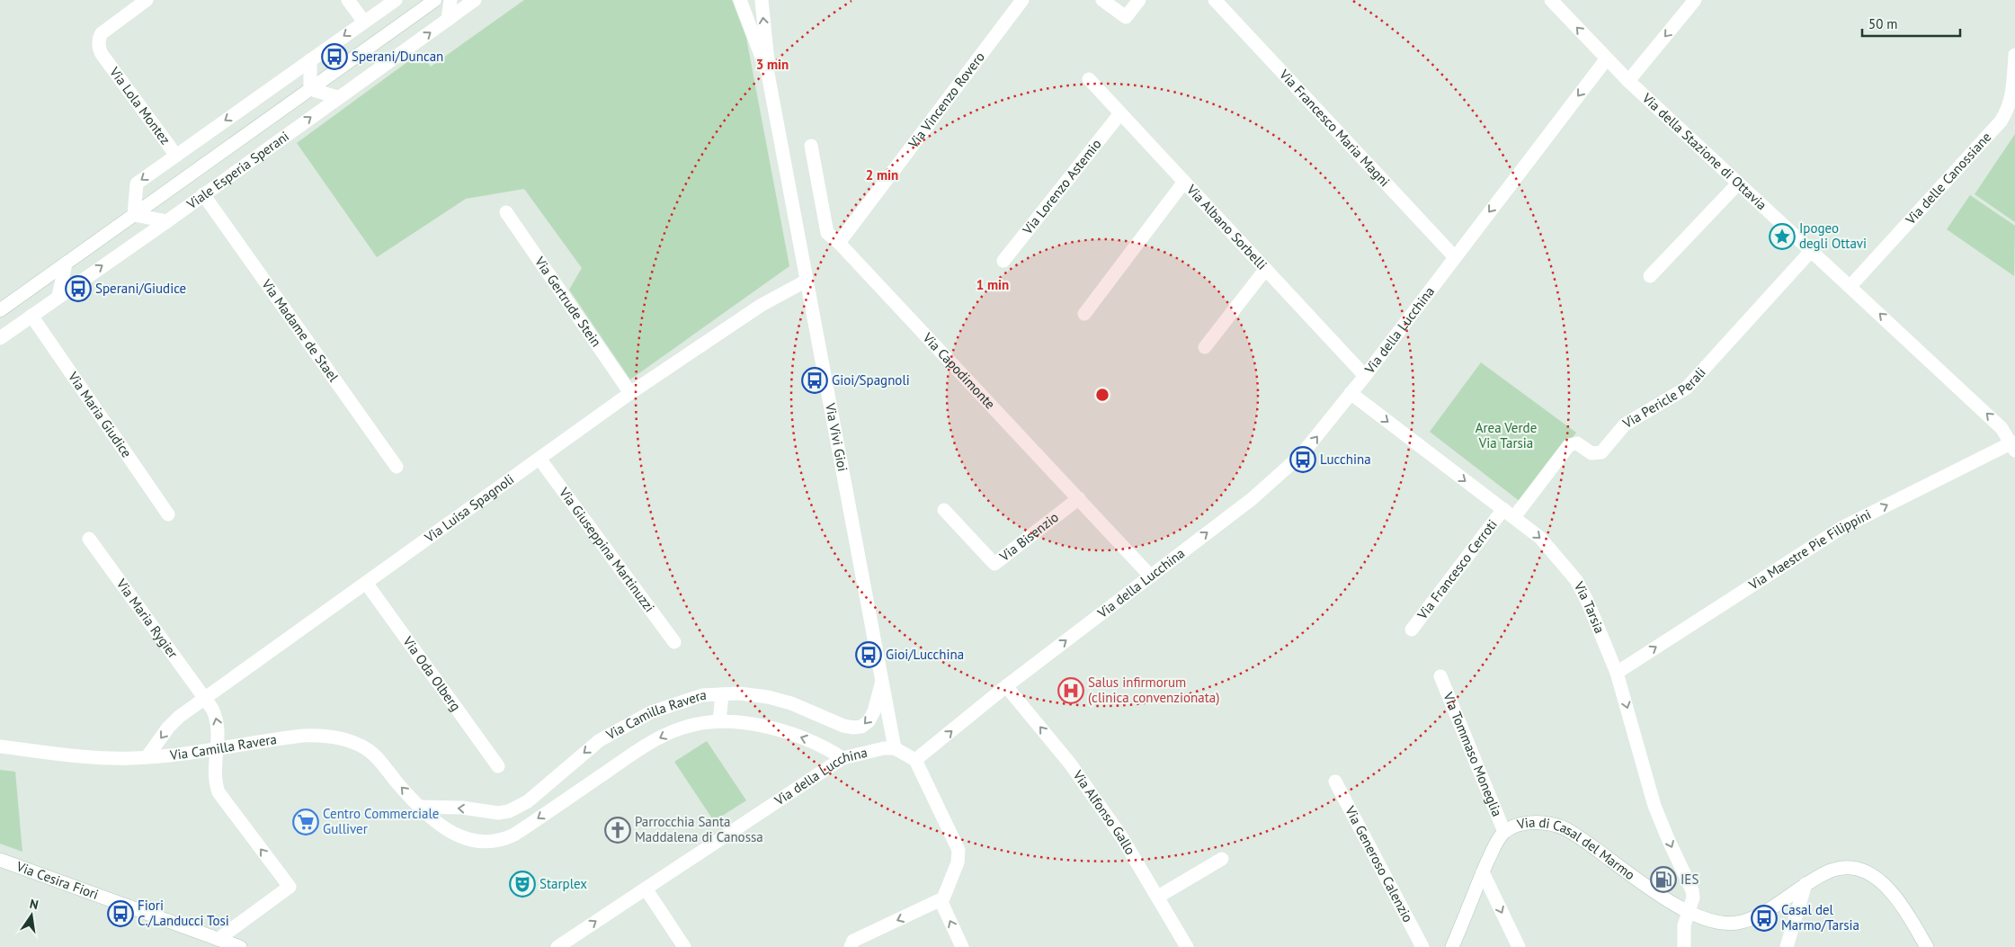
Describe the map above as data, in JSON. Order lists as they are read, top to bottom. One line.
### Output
{"streets":{"street":["Via Vincenzo Rovero","Via Lola Montez","Via Francesco Maria Magni","Via della Stazione di Ottavia","Viale Esperia Sperani","Via delle Canossiane","Via Lorenzo Astemio","Via Albano Sorbelli","Via Gertrude Stein","Via della Lucchina","Via Madame de Stael","Via Capodimonte","Via Pericle Perali","Via Maria Giudice","Via Vivi Gioi","Via Luisa Spagnoli","Via Bisenzio","Via Giuseppina Martinuzzi","Via Maestre Pie Filippini","Via Francesco Cerroti","Via Tarsia","Via Maria Rygier","Via Oda Olberg","Via Camilla Ravera","Via Tommaso Moneglia","Via Alfonso Gallo","Via di Casal del Marmo","Via Generoso Calenzio","Via Cesira Fiori"]},"crossings":[["Via Vincenzo Rovero","Via Capodimonte"],["Via Lola Montez","Viale Esperia Sperani"],["Via Francesco Maria Magni","Via della Lucchina"],["Via della Stazione di Ottavia","Via delle Canossiane"],["Via della Stazione di Ottavia","Via della Lucchina"],["Via della Stazione di Ottavia","Via Pericle Perali"],["Via della Stazione di Ottavia","Via Maestre Pie Filippini"],["Viale Esperia Sperani","Via Madame de Stael"],["Viale Esperia Sperani","Via Maria Giudice"],["Via Lorenzo Astemio","Via Albano Sorbelli"],["Via Albano Sorbelli","Via della Lucchina"],["Via Gertrude Stein","Via Luisa Spagnoli"],["Via della Lucchina","Via Capodimonte"],["Via della Lucchina","Via Vivi Gioi"],["Via della Lucchina","Via Tarsia"],["Via della Lucchina","Via Camilla Ravera"],["Via della Lucchina","Via Alfonso Gallo"],["Via Capodimonte","Via Bisenzio"],["Via Pericle Perali","Via Francesco Cerroti"],["Via Pericle Perali","Via Tarsia"],["Via Vivi Gioi","Via Luisa Spagnoli"],["Via Vivi Gioi","Via Camilla Ravera"],["Via Luisa Spagnoli","Via Giuseppina Martinuzzi"],["Via Luisa Spagnoli","Via Maria Rygier"],["Via Luisa Spagnoli","Via Oda Olberg"],["Via Luisa Spagnoli","Via Camilla Ravera"],["Via Maestre Pie Filippini","Via Tarsia"],["Via Francesco Cerroti","Via Tarsia"],["Via Tarsia","Via di Casal del Marmo"],["Via Maria Rygier","Via Camilla Ravera"],["Via Maria Rygier","Via Cesira Fiori"],["Via Tommaso Moneglia","Via di Casal del Marmo"]],"one_way":["Via della Stazione di Ottavia","Via Maestre Pie Filippini","Via Tarsia","Via Camilla Ravera","Via Alfonso Gallo"],"parks":["Area Verde Via Tarsia"],"places":{"bus stop":["Sperani/Duncan","Sperani/Giudice","Gioi/Spagnoli","Lucchina","Gioi/Lucchina","Fiori C./Landucci Tosi","Casal del Marmo/Tarsia"],"place":["Ipogeo degli Ottavi"],"hospital":["Salus infirmorum (clinica convenzionata)"],"supermarket":["Centro Commerciale Gulliver"],"church":["Parrocchia Santa Maddalena di Canossa"],"fuel station":["IES"],"theatre":["Starplex"]},"scale_bar":"50 m","north":"top","rings":["3 min","2 min","1 min"]}
